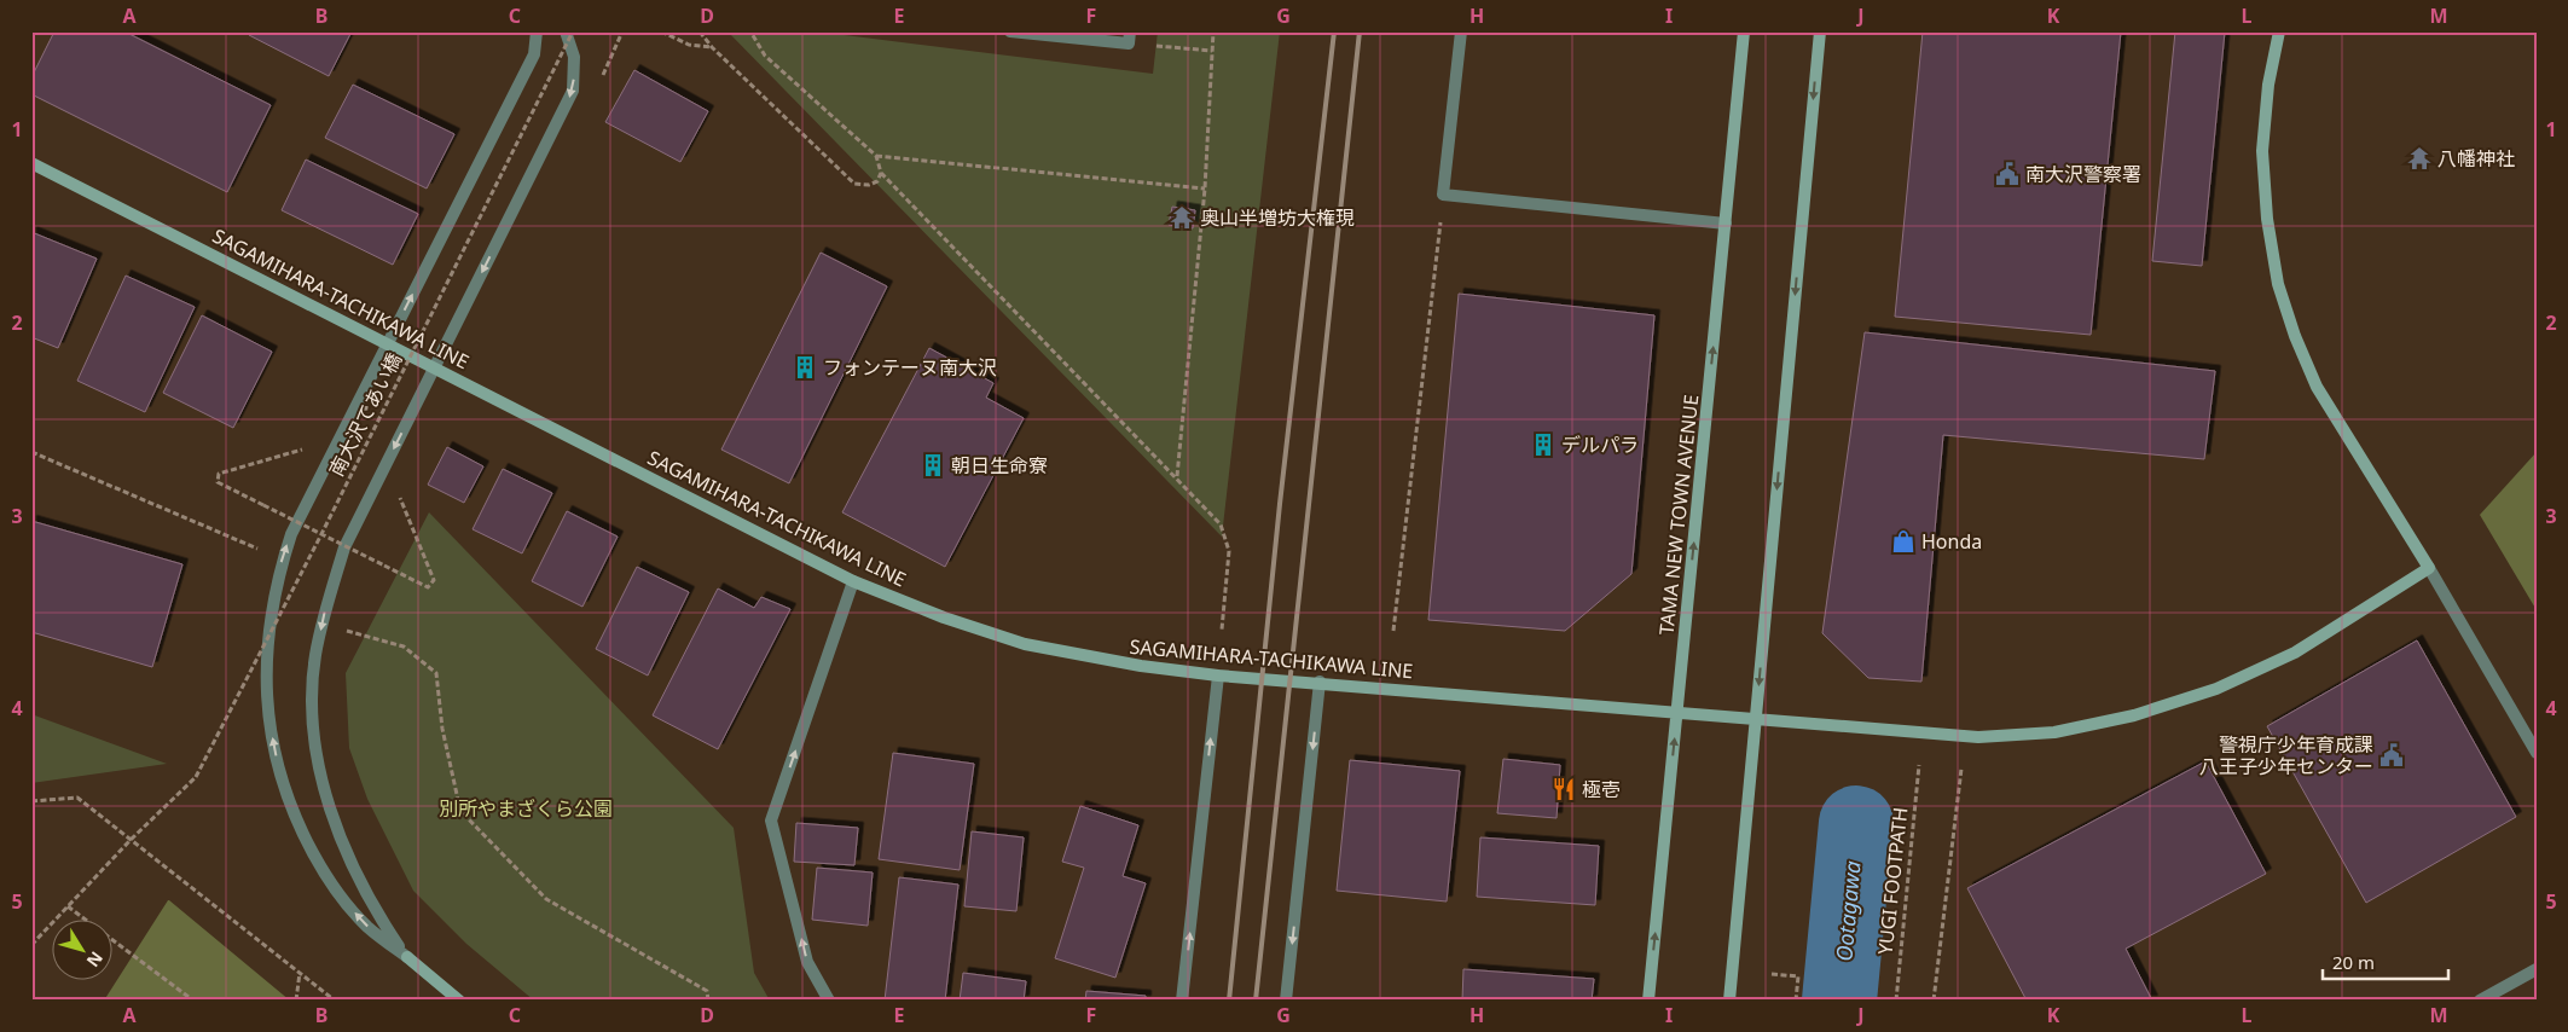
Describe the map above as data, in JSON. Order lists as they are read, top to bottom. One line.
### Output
{"streets":{"main road":["SAGAMIHARA-TACHIKAWA LINE","TAMA NEW TOWN AVENUE"],"path":["南大沢であい橋","YUGI FOOTPATH"]},"crossings":[["SAGAMIHARA-TACHIKAWA LINE","TAMA NEW TOWN AVENUE"]],"water":["Ootagawa"],"parks":["別所やまざくら公園"],"places":{"temple":["八幡神社","奥山半増坊大権現"],"public building":["南大沢警察署","警視庁少年育成課 八王子少年センター"],"building":["フォンテーヌ南大沢","デルパラ","朝日生命寮"],"shop":["Honda"],"restaurant":["極壱"]},"scale_bar":"20 m","north":"bottom right","grid":{"columns":["A","B","C","D","E","F","G","H","I","J","K","L","M"],"rows":["1","2","3","4","5"]}}
